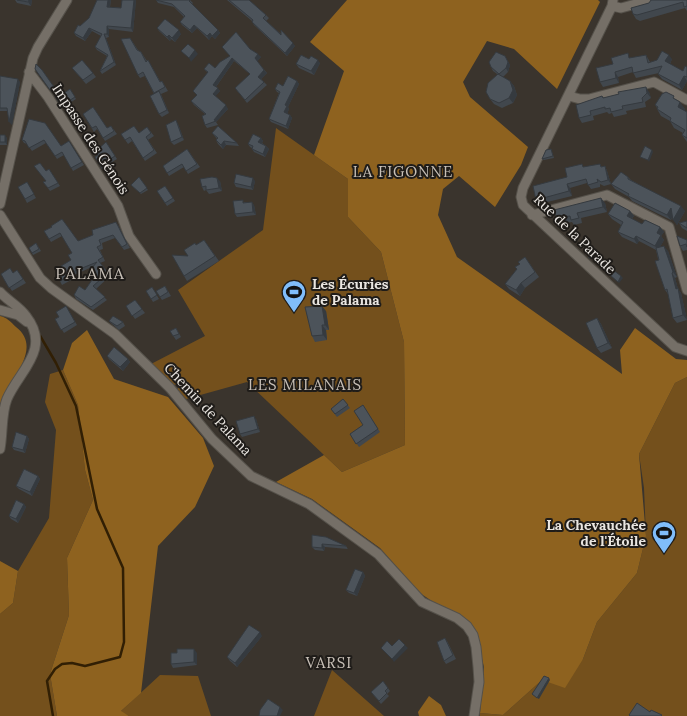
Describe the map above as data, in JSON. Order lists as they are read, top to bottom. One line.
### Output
{"streets":{"street":["Impasse des Génois","Rue de la Parade","Chemin de Palama"]},"districts":["LA FIGONNE","PALAMA","LES MILANAIS","VARSI"],"places":{"sports":["Les Écuries de Palama","La Chevauchée de l'Étoile"]}}
